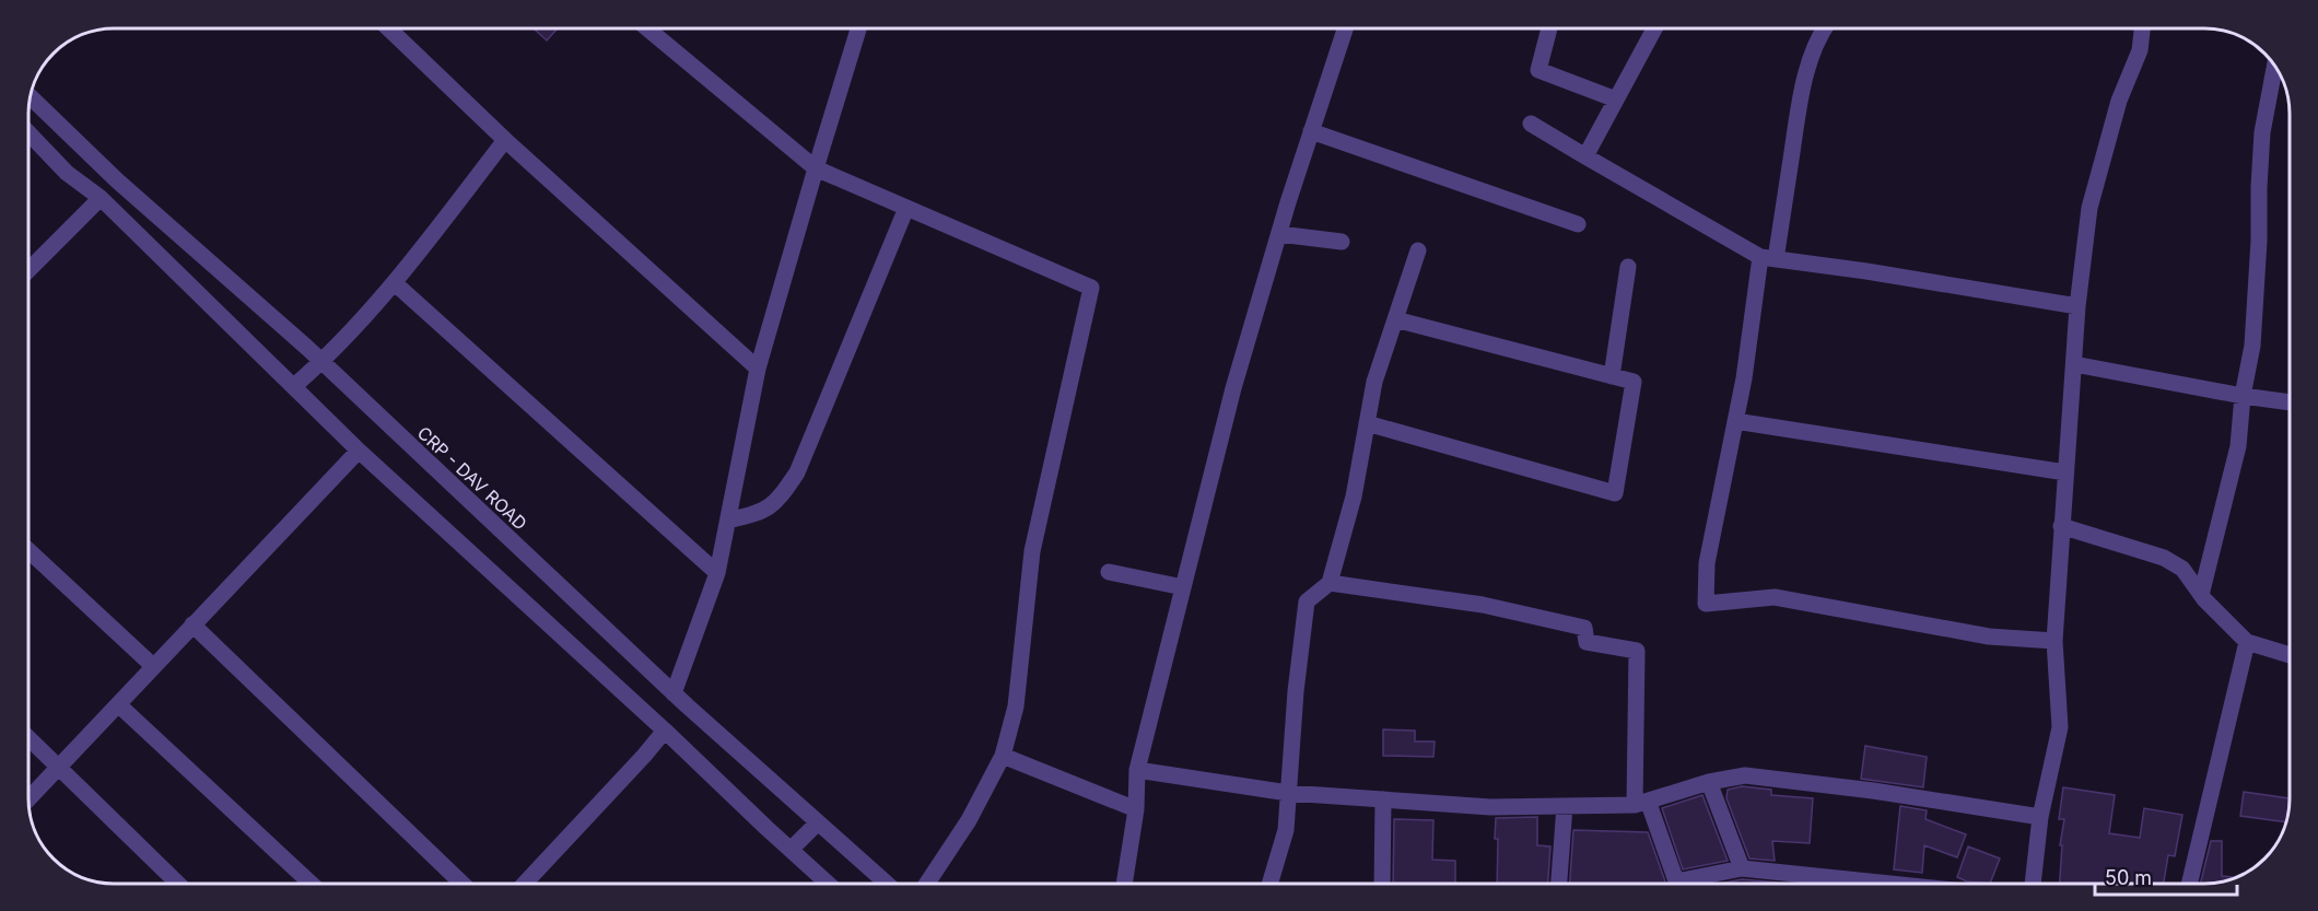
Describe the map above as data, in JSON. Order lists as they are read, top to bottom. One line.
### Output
{"streets":{"street":["CRP - DAV ROAD"]},"scale_bar":"50 m"}
